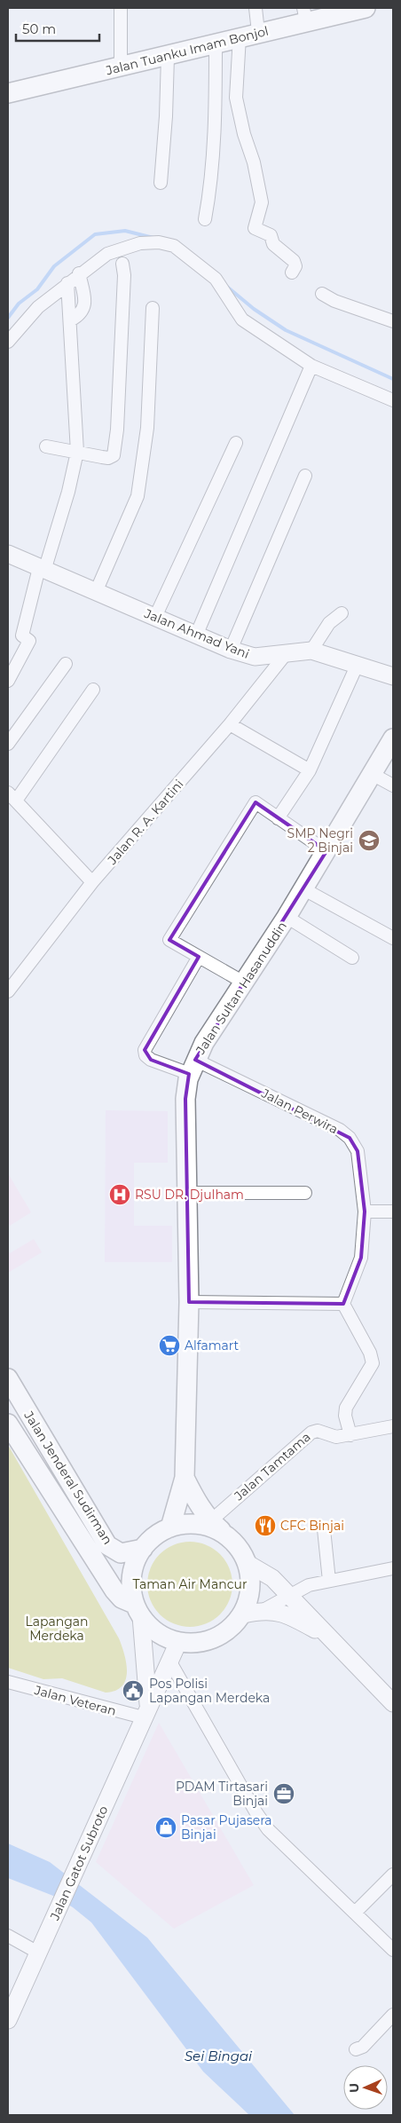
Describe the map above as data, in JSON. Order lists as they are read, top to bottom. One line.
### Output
{"streets":{"main road":["Jalan Tuanku Imam Bonjol","Jalan Sultan Hasanuddin","Jalan Jenderal Sudirman"],"street":["Jalan Ahmad Yani","Jalan R. A. Kartini","Jalan Perwira","Jalan Tamtama","Jalan Veteran","Jalan Gatot Subroto"]},"crossings":[["Jalan Ahmad Yani","Jalan R. A. Kartini"],["Jalan Sultan Hasanuddin","Jalan Perwira"],["Jalan Sultan Hasanuddin","Jalan Tamtama"],["Jalan Sultan Hasanuddin","Jalan Jenderal Sudirman"],["Jalan Sultan Hasanuddin","Jalan Gatot Subroto"],["Jalan Jenderal Sudirman","Jalan Gatot Subroto"],["Jalan Veteran","Jalan Gatot Subroto"]],"water":["Sei Bingai"],"parks":["Taman Air Mancur","Lapangan Merdeka"],"places":{"school or university":["SMP Negri 2 Binjai"],"hospital":["RSU DR. Djulham"],"supermarket":["Alfamart"],"restaurant":["CFC Binjai"],"public building":["Pos Polisi Lapangan Merdeka"],"office":["PDAM Tirtasari Binjai"],"shop":["Pasar Pujasera Binjai"]},"scale_bar":"50 m","north":"left"}
